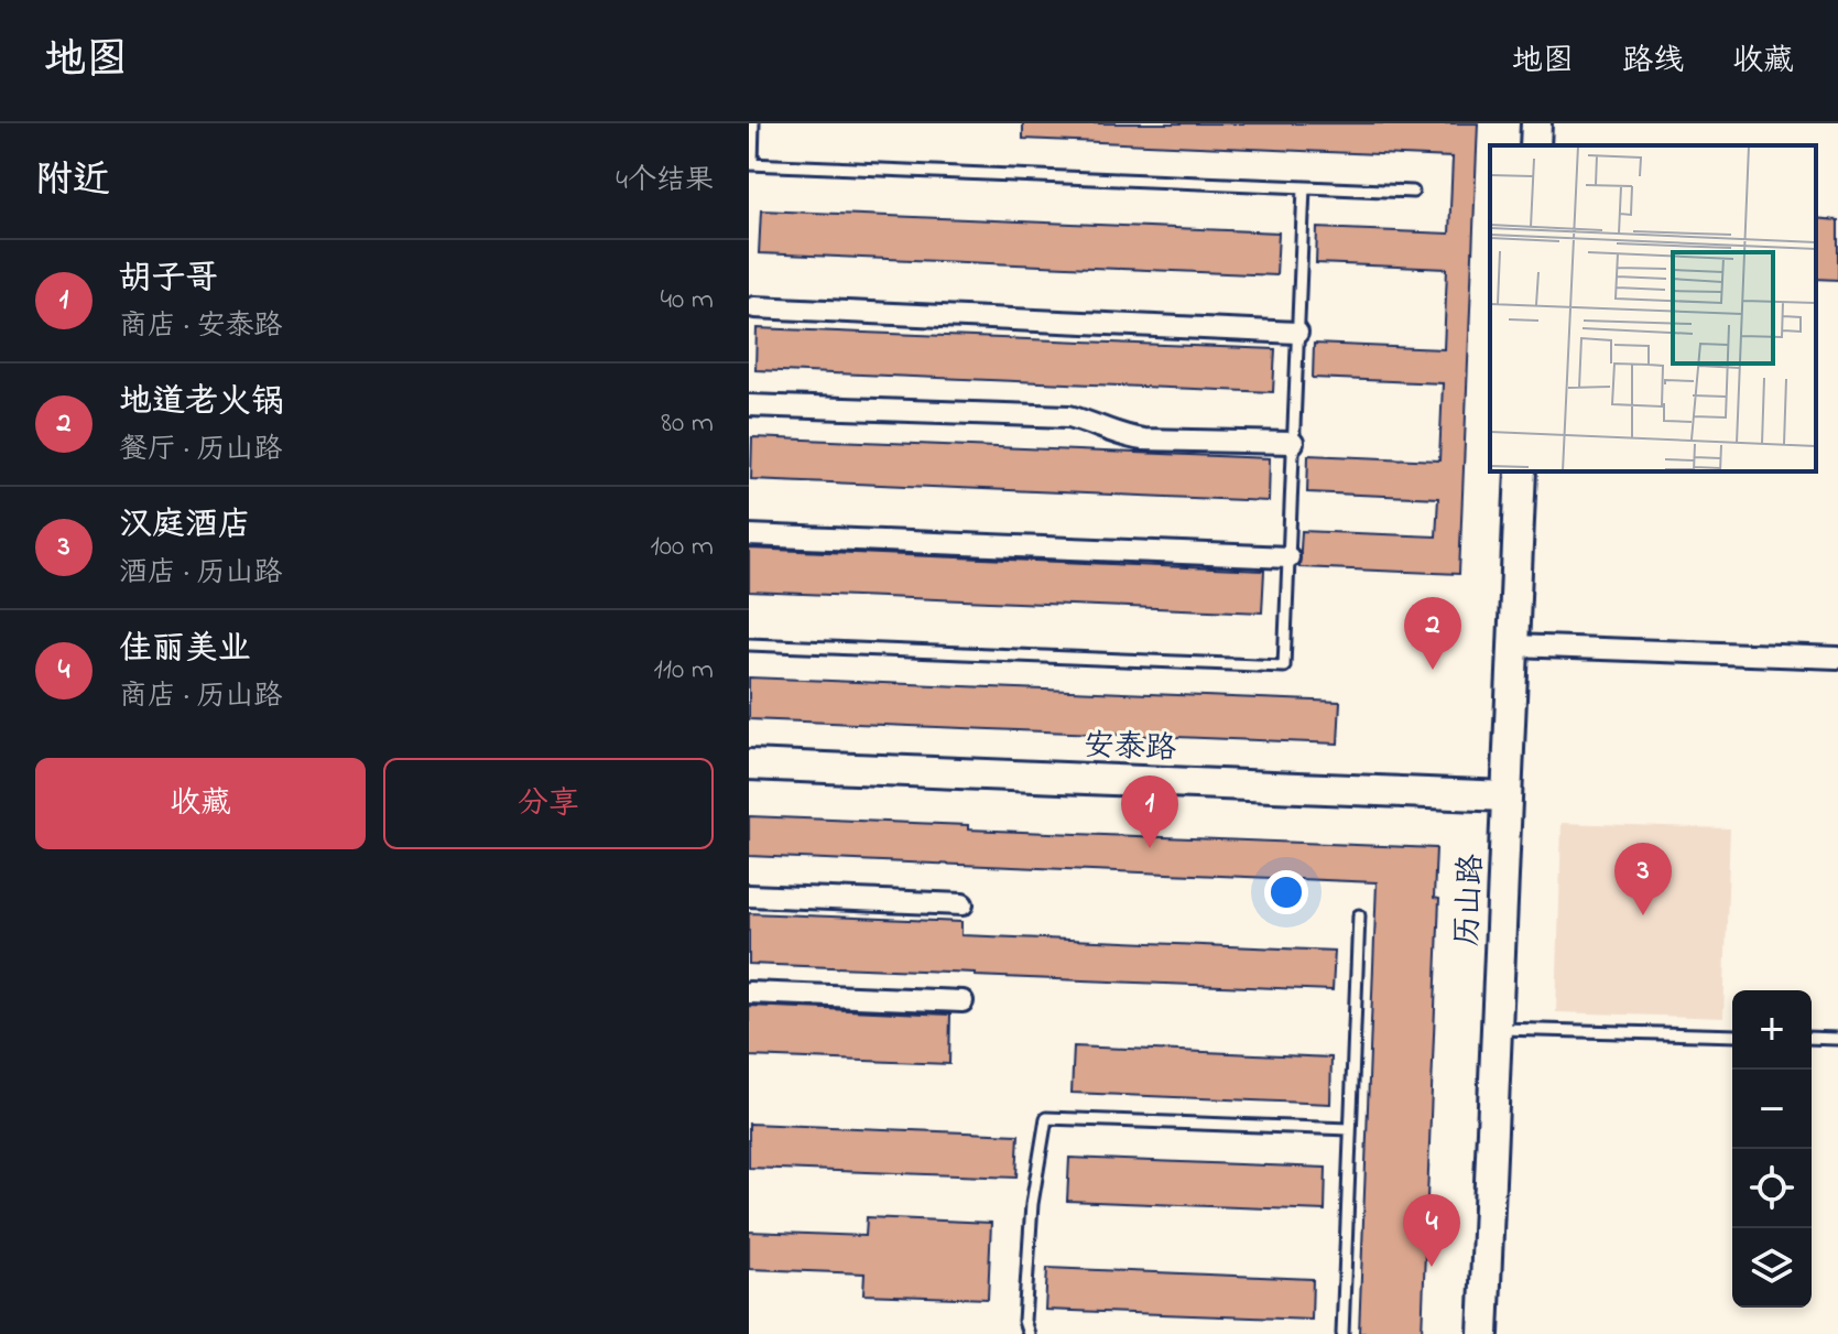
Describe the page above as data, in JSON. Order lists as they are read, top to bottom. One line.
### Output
{"streets":{"street":["安泰路","历山路"]},"crossings":[["安泰路","历山路"]],"page":{"header":"地图","nav":["地图","路线","收藏"],"heading":["附近","4个结果"],"list":[{"mark":"1","name":"胡子哥","note":"商店 · 安泰路","value":"40 m"},{"mark":"2","name":"地道老火锅","note":"餐厅 · 历山路","value":"80 m"},{"mark":"3","name":"汉庭酒店","note":"酒店 · 历山路","value":"100 m"},{"mark":"4","name":"佳丽美业","note":"商店 · 历山路","value":"110 m"}],"pins":["2","1","3","4"],"buttons":["收藏","分享"],"map_buttons":["+","−"]}}
